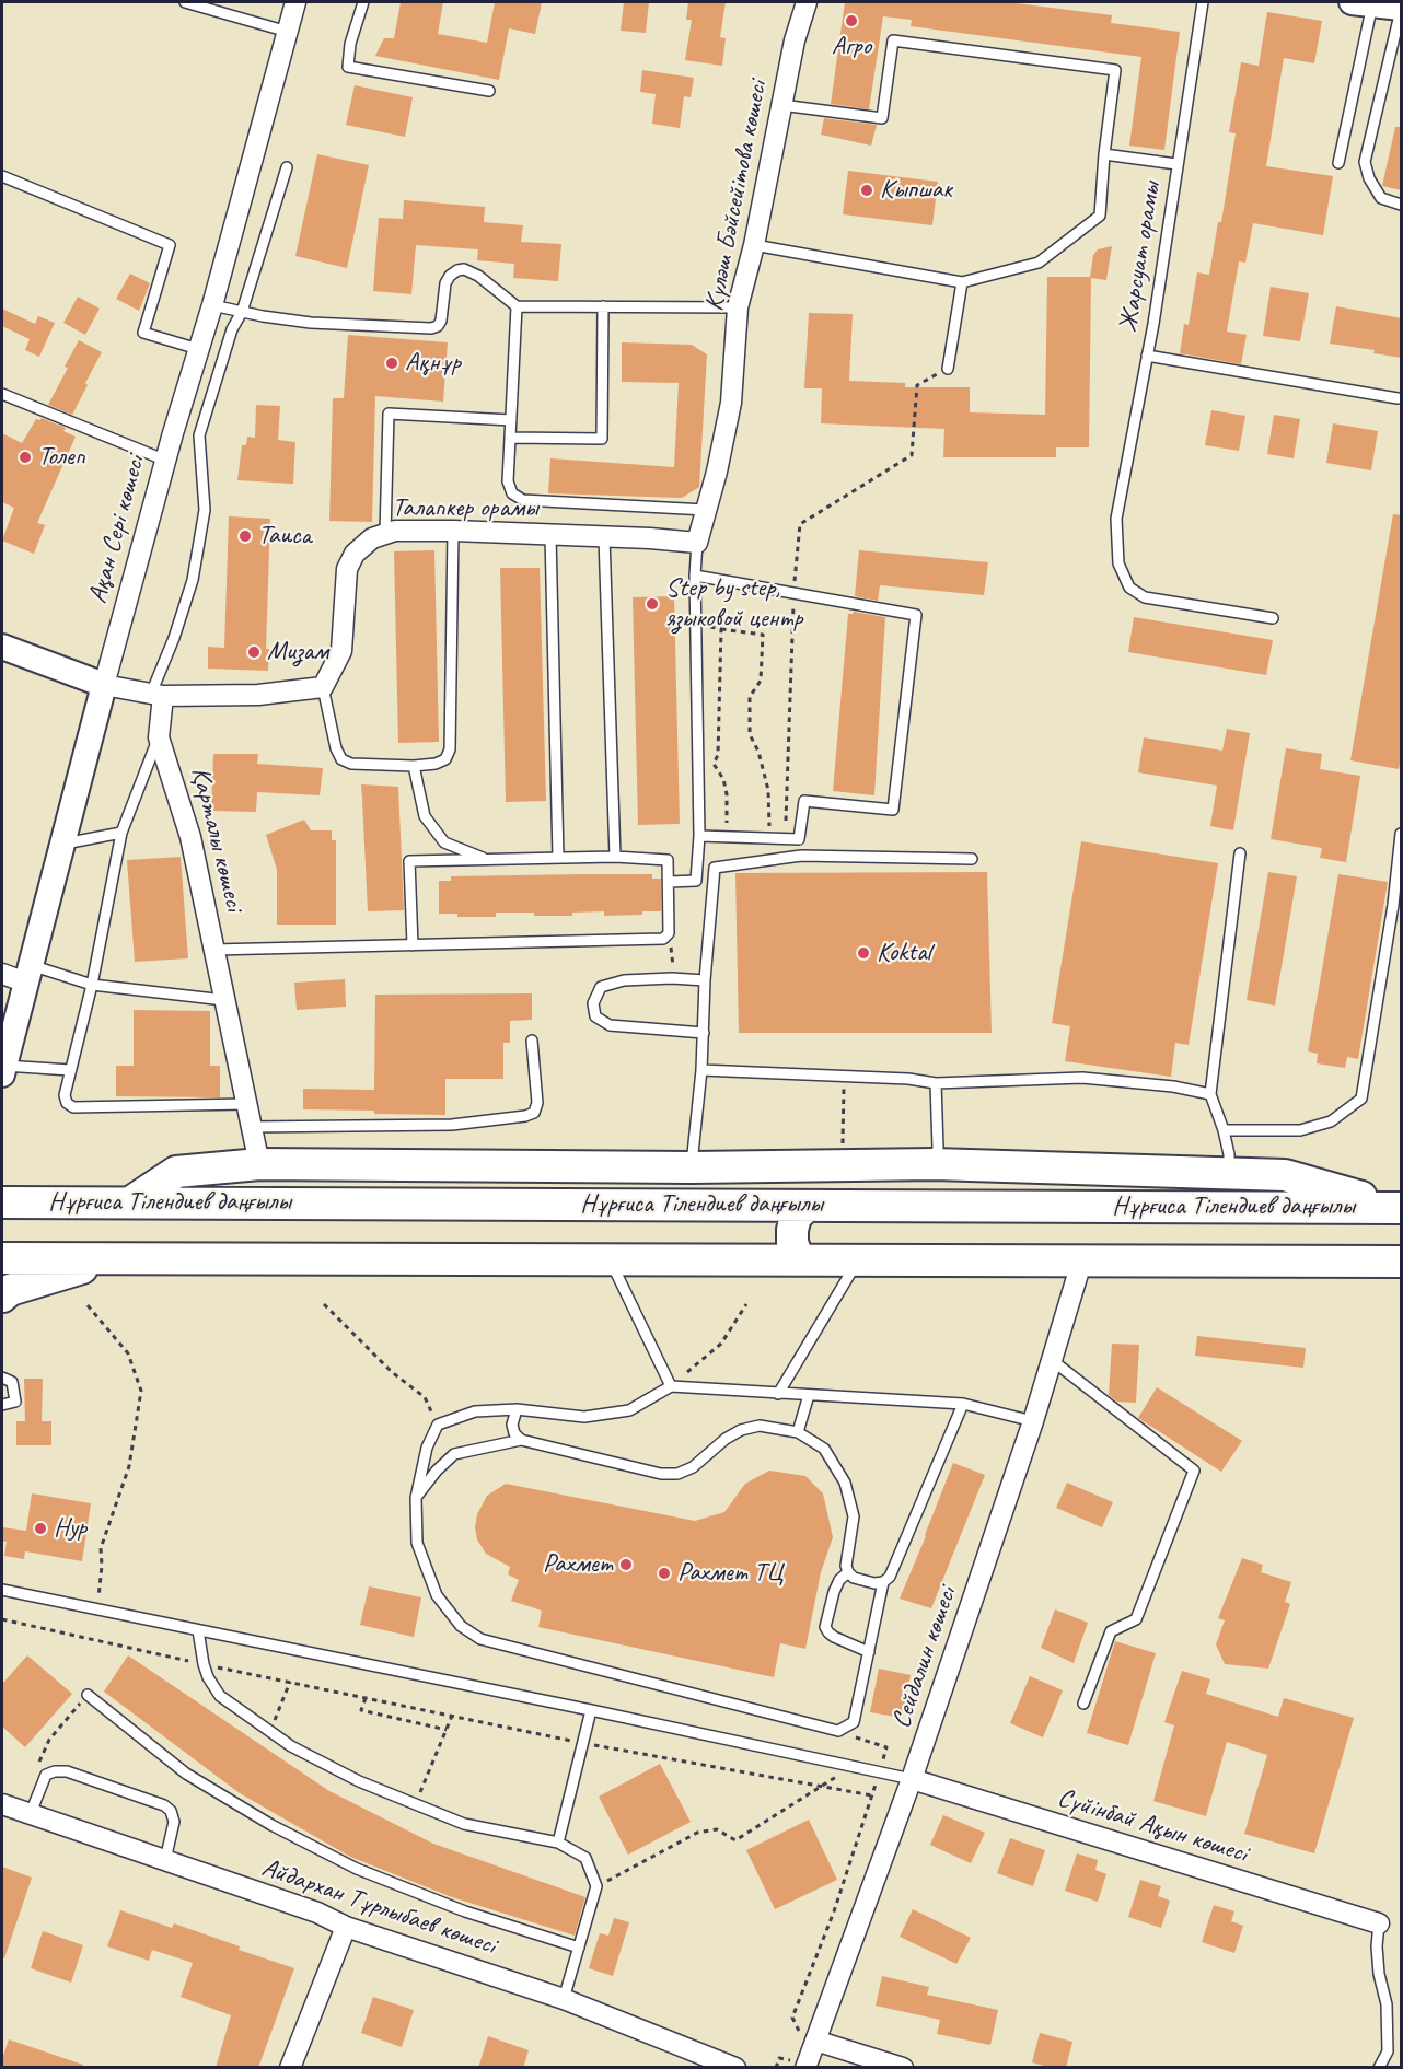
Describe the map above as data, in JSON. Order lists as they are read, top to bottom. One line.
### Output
{"streets":{"main road":["Нұрғиса Тілендиев даңғылы"],"street":["Күләш Бәйсейітова көшесі","Талапкер орамы","Ақан Сері көшесі","Қарталы көшесі","Сейдалин көшесі","Сүйінбай Ақын көшесі","Айдархан Тұрлыбаев көшесі"],"lane":["Жарсуат орамы"]},"crossings":[["Нұрғиса Тілендиев даңғылы","Сейдалин көшесі"],["Сейдалин көшесі","Сүйінбай Ақын көшесі"]],"places":["Агро","Кыпшак","Ақнұр","Толеп","Таиса","Step by step, языковой центр","Мизам","Koktal","Нур","Рахмет","Рахмет ТЦ"]}
